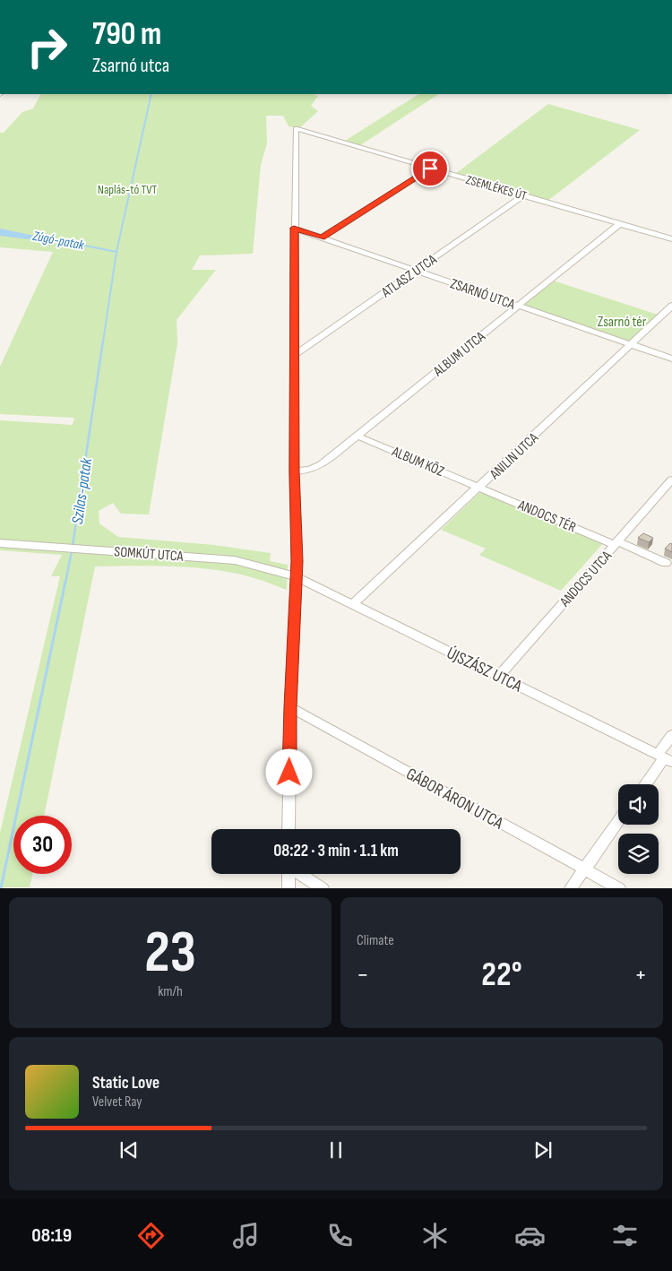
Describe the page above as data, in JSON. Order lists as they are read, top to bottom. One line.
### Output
{"streets":{"street":["ZSEMLÉKES ÚT","ATLASZ UTCA","ZSARNÓ UTCA","ALBUM UTCA","ANILIN UTCA","ALBUM KÖZ","ANDOCS TÉR","SOMKÚT UTCA","ANDOCS UTCA","ÚJSZÁSZ UTCA","GÁBOR ÁRON UTCA"]},"crossings":[["ZSEMLÉKES ÚT","ATLASZ UTCA"],["ZSEMLÉKES ÚT","ZSARNÓ UTCA"],["ZSEMLÉKES ÚT","ALBUM UTCA"],["ATLASZ UTCA","ZSARNÓ UTCA"],["ZSARNÓ UTCA","ALBUM UTCA"],["ZSARNÓ UTCA","ANILIN UTCA"],["ALBUM UTCA","ALBUM KÖZ"],["ANILIN UTCA","ALBUM KÖZ"],["ANILIN UTCA","ANDOCS TÉR"],["ANILIN UTCA","ÚJSZÁSZ UTCA"],["ALBUM KÖZ","ANDOCS TÉR"],["ANDOCS TÉR","ANDOCS UTCA"],["SOMKÚT UTCA","ÚJSZÁSZ UTCA"],["ANDOCS UTCA","ÚJSZÁSZ UTCA"]],"water":["Zúgó-patak","Szilas-patak"],"parks":["Naplás-tó TVT","Zsarnó tér"],"page":{"turn":["790 m","Zsarnó utca"],"limit":"30","trip":"08:22 · 3 min · 1.1 km","tile":[["23","km/h"],"Climate"],"heat":["−","22°","+"],"song":["Static Love","Velvet Ray"],"tabs":"08:19"}}
